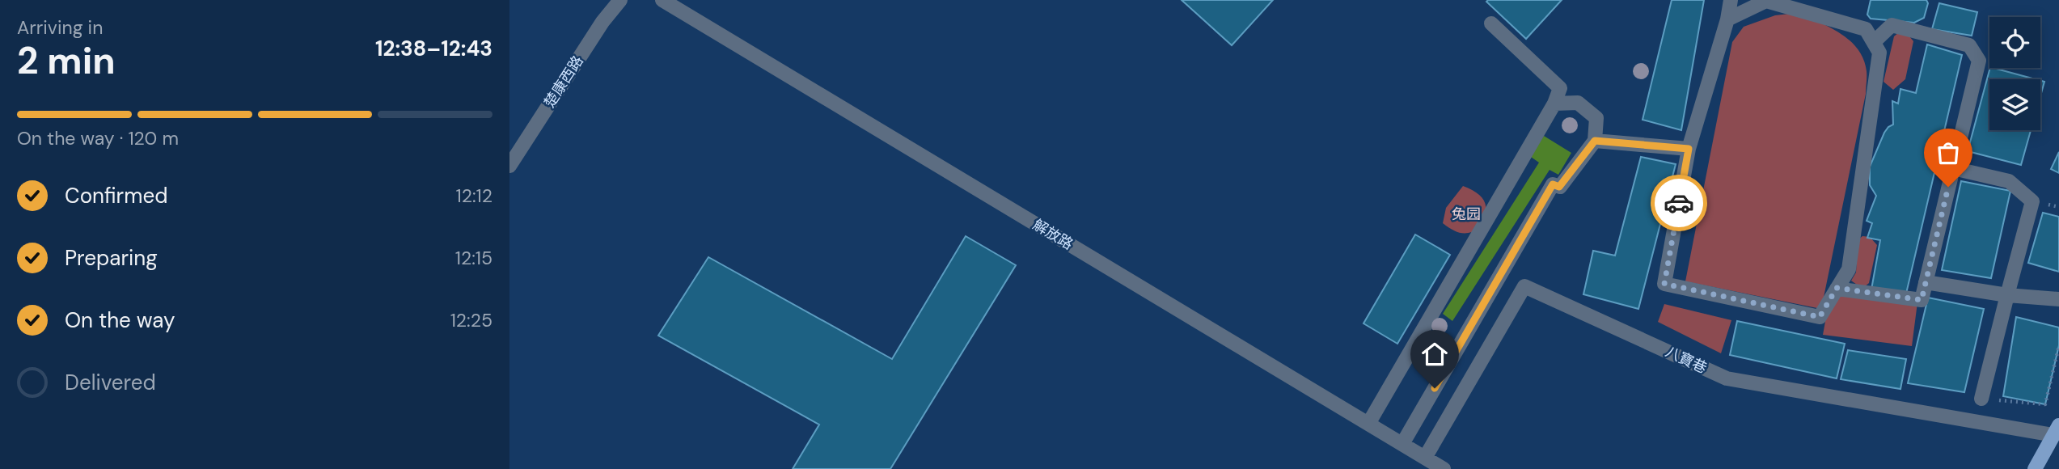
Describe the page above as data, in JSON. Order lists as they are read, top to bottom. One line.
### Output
{"streets":{"street":["楚康西路","解放路","八寶巷"]},"crossings":[["解放路","八寶巷"]],"parks":["兔园"],"page":{"heading":["2 min","Arriving in","12:38–12:43"],"bar":"On the way · 120 m","list":[["Confirmed","12:12"],["Preparing","12:15"],["On the way","12:25"],"Delivered"]}}
